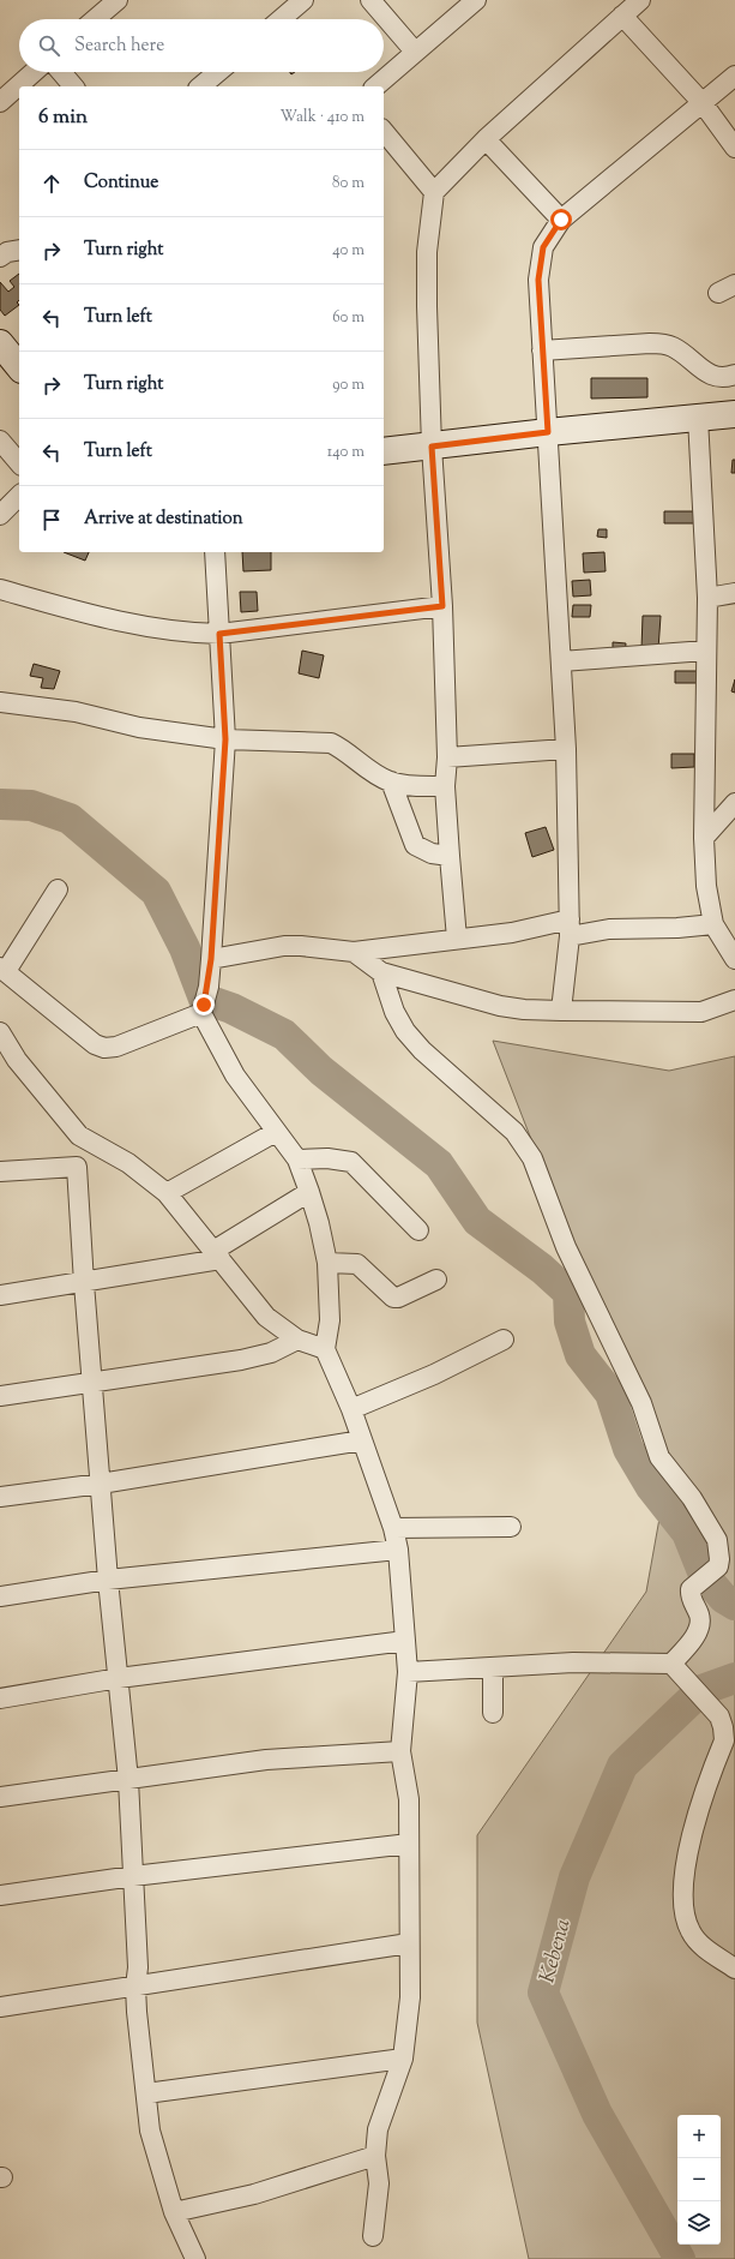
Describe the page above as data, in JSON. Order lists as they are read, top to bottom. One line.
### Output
{"water":["Kebena"],"page":{"search":"Search here","heading":["6 min","Walk · 410 m"],"list":[["Continue","80 m"],["Turn right","40 m"],["Turn left","60 m"],["Turn right","90 m"],["Turn left","140 m"],"Arrive at destination"],"map_buttons":["+","−"]}}
